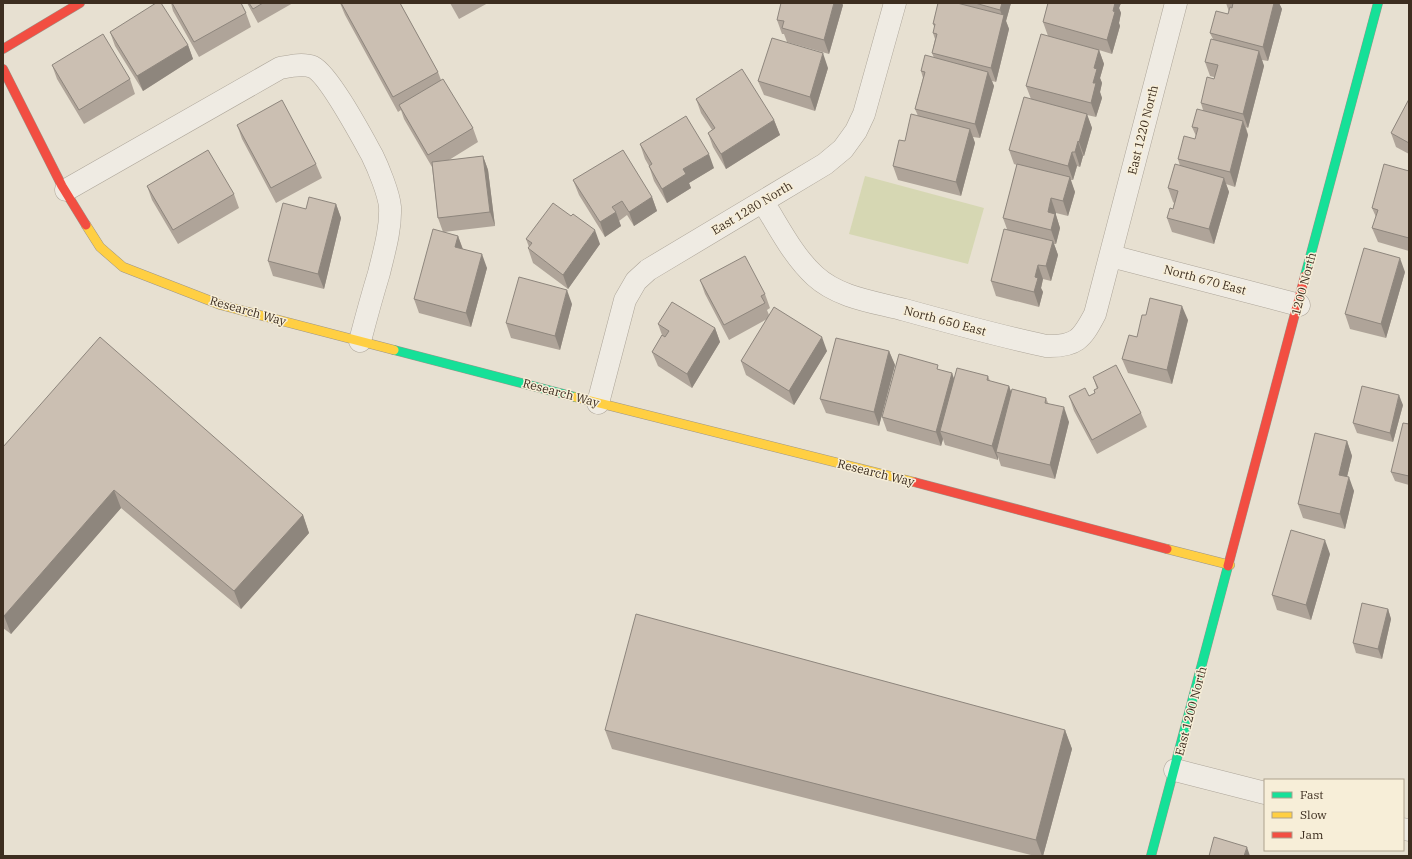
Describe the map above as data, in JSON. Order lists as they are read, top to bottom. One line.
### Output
{"streets":{"street":["East 1220 North","East 1280 North","North 670 East","1200 North","Research Way","North 650 East","East 1200 North"]},"crossings":[["East 1220 North","North 670 East"],["East 1220 North","North 650 East"],["East 1280 North","Research Way"],["East 1280 North","North 650 East"],["North 670 East","1200 North"],["North 670 East","North 650 East"],["1200 North","Research Way"],["1200 North","East 1200 North"],["Research Way","East 1200 North"]],"legend":["Fast","Slow","Jam"]}
